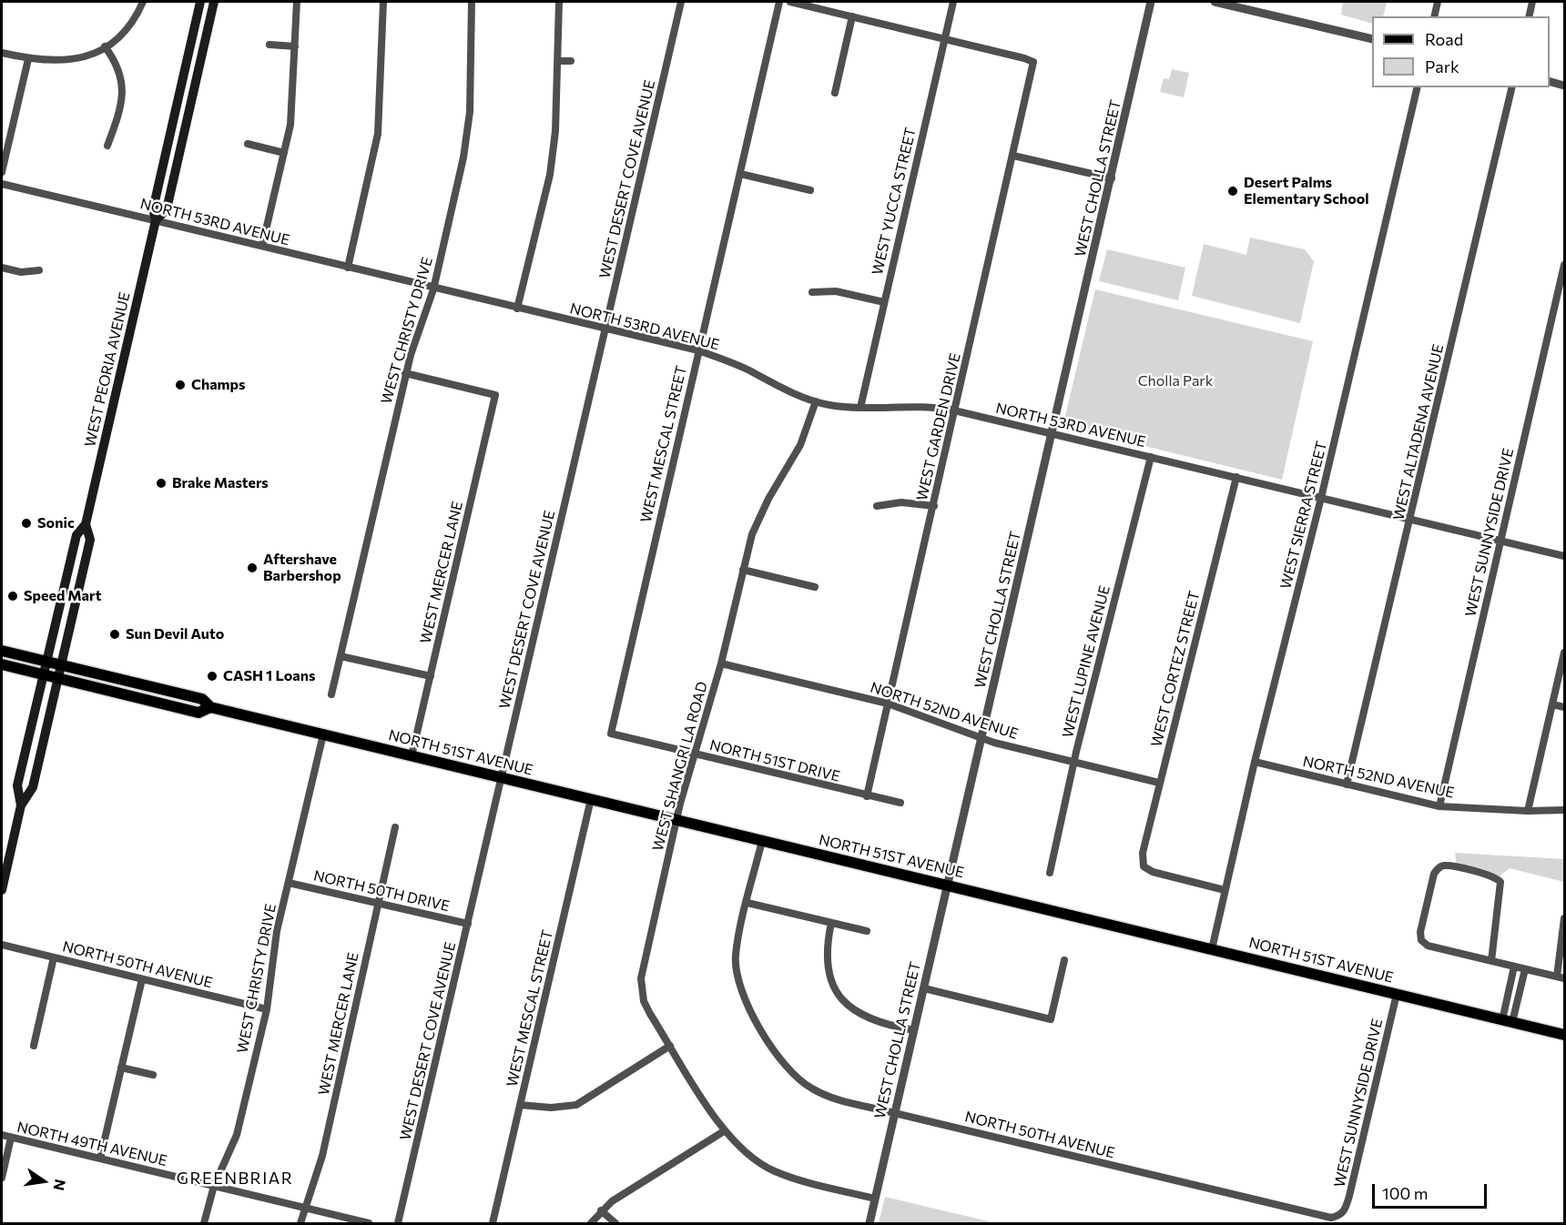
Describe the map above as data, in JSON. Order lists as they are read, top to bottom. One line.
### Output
{"streets":{"main road":["WEST PEORIA AVENUE","NORTH 51ST AVENUE"],"street":["WEST CHOLLA STREET","WEST DESERT COVE AVENUE","WEST YUCCA STREET","NORTH 53RD AVENUE","WEST CHRISTY DRIVE","WEST GARDEN DRIVE","WEST ALTADENA AVENUE","WEST MESCAL STREET","WEST SIERRA STREET","WEST SUNNYSIDE DRIVE","WEST MERCER LANE","WEST LUPINE AVENUE","WEST CORTEZ STREET","NORTH 52ND AVENUE","NORTH 51ST DRIVE","WEST SHANGRI LA ROAD","NORTH 50TH DRIVE","NORTH 50TH AVENUE","NORTH 49TH AVENUE"]},"crossings":[["WEST CHOLLA STREET","NORTH 53RD AVENUE"],["WEST CHOLLA STREET","NORTH 52ND AVENUE"],["WEST CHOLLA STREET","NORTH 51ST AVENUE"],["WEST CHOLLA STREET","WEST SHANGRI LA ROAD"],["WEST CHOLLA STREET","NORTH 50TH AVENUE"],["WEST DESERT COVE AVENUE","NORTH 53RD AVENUE"],["WEST DESERT COVE AVENUE","NORTH 51ST AVENUE"],["WEST DESERT COVE AVENUE","NORTH 50TH DRIVE"],["WEST YUCCA STREET","NORTH 53RD AVENUE"],["WEST YUCCA STREET","WEST GARDEN DRIVE"],["NORTH 53RD AVENUE","WEST CHRISTY DRIVE"],["NORTH 53RD AVENUE","WEST PEORIA AVENUE"],["NORTH 53RD AVENUE","WEST GARDEN DRIVE"],["NORTH 53RD AVENUE","WEST ALTADENA AVENUE"],["NORTH 53RD AVENUE","WEST MESCAL STREET"],["NORTH 53RD AVENUE","WEST SIERRA STREET"],["NORTH 53RD AVENUE","WEST SUNNYSIDE DRIVE"],["NORTH 53RD AVENUE","WEST LUPINE AVENUE"],["NORTH 53RD AVENUE","WEST CORTEZ STREET"],["NORTH 53RD AVENUE","WEST SHANGRI LA ROAD"],["WEST CHRISTY DRIVE","WEST MERCER LANE"],["WEST CHRISTY DRIVE","NORTH 51ST AVENUE"],["WEST CHRISTY DRIVE","NORTH 50TH DRIVE"],["WEST CHRISTY DRIVE","NORTH 50TH AVENUE"],["WEST CHRISTY DRIVE","NORTH 49TH AVENUE"],["WEST PEORIA AVENUE","NORTH 51ST AVENUE"],["WEST GARDEN DRIVE","NORTH 52ND AVENUE"],["WEST GARDEN DRIVE","NORTH 51ST DRIVE"],["WEST ALTADENA AVENUE","NORTH 52ND AVENUE"],["WEST MESCAL STREET","NORTH 51ST AVENUE"],["WEST MESCAL STREET","NORTH 51ST DRIVE"],["WEST SIERRA STREET","WEST CORTEZ STREET"],["WEST SIERRA STREET","NORTH 52ND AVENUE"],["WEST SIERRA STREET","NORTH 51ST AVENUE"],["WEST SUNNYSIDE DRIVE","NORTH 52ND AVENUE"],["WEST SUNNYSIDE DRIVE","NORTH 51ST AVENUE"],["WEST SUNNYSIDE DRIVE","NORTH 50TH AVENUE"],["WEST MERCER LANE","NORTH 51ST AVENUE"],["WEST MERCER LANE","NORTH 50TH DRIVE"],["WEST MERCER LANE","NORTH 49TH AVENUE"],["WEST LUPINE AVENUE","NORTH 52ND AVENUE"],["WEST CORTEZ STREET","NORTH 52ND AVENUE"],["NORTH 52ND AVENUE","WEST SHANGRI LA ROAD"],["NORTH 51ST AVENUE","WEST SHANGRI LA ROAD"],["NORTH 51ST DRIVE","WEST SHANGRI LA ROAD"]],"districts":["GREENBRIAR"],"parks":["Cholla Park"],"places":["Desert Palms Elementary School","Champs","Brake Masters","Sonic","Aftershave Barbershop","Speed Mart","Sun Devil Auto","CASH 1 Loans"],"legend":["Road","Park"],"scale_bar":"100 m","north":"right"}
